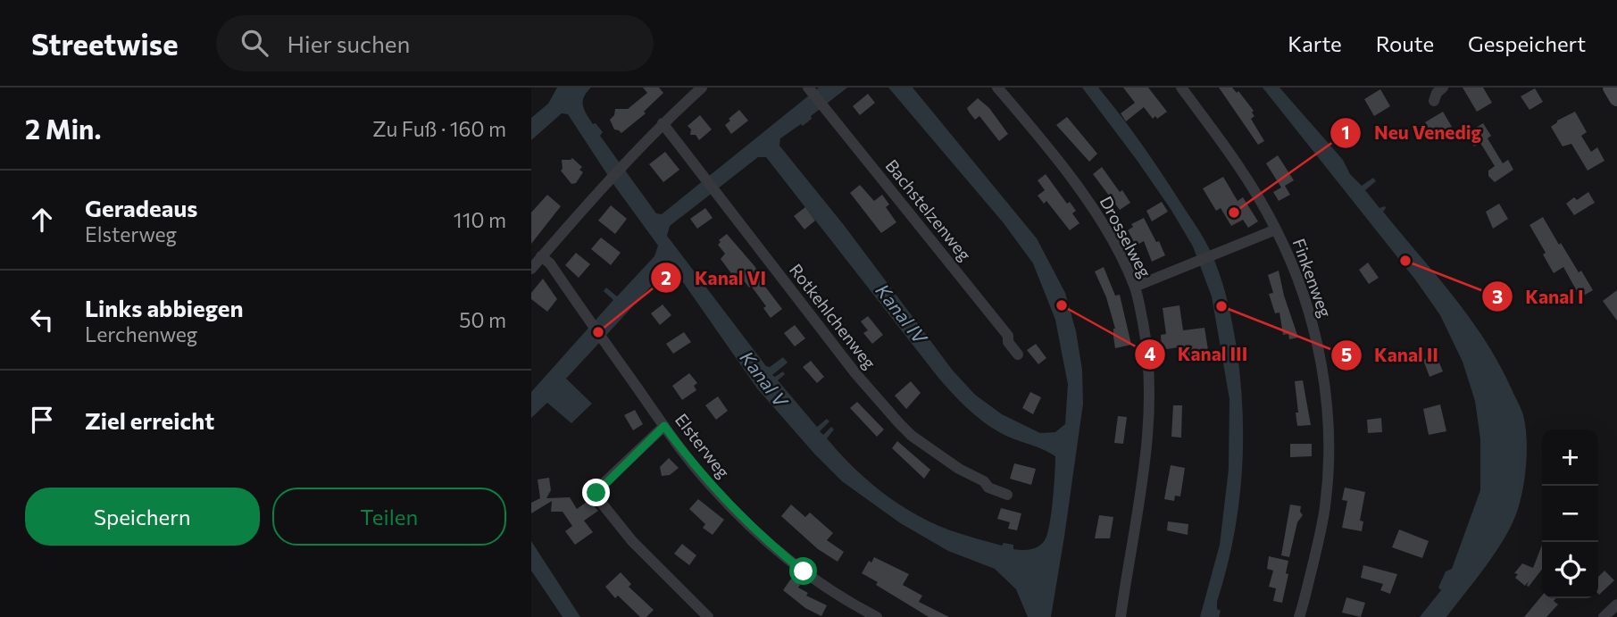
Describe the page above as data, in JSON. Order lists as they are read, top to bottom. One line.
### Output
{"streets":{"street":["Bachstelzenweg","Drosselweg","Finkenweg","Rotkehlchenweg","Elsterweg"]},"water":["Kanal IV","Kanal V"],"places":["Neu Venedig","Kanal I","Kanal III","Kanal II","Kanal VI"],"page":{"header":"Streetwise","search":"Hier suchen","nav":["Karte","Route","Gespeichert"],"heading":["2 Min.","Zu Fuß · 160 m"],"list":[["Geradeaus","Elsterweg","110 m"],["Links abbiegen","Lerchenweg","50 m"],"Ziel erreicht"],"map_buttons":["+","−"],"buttons":["Speichern","Teilen"]}}
